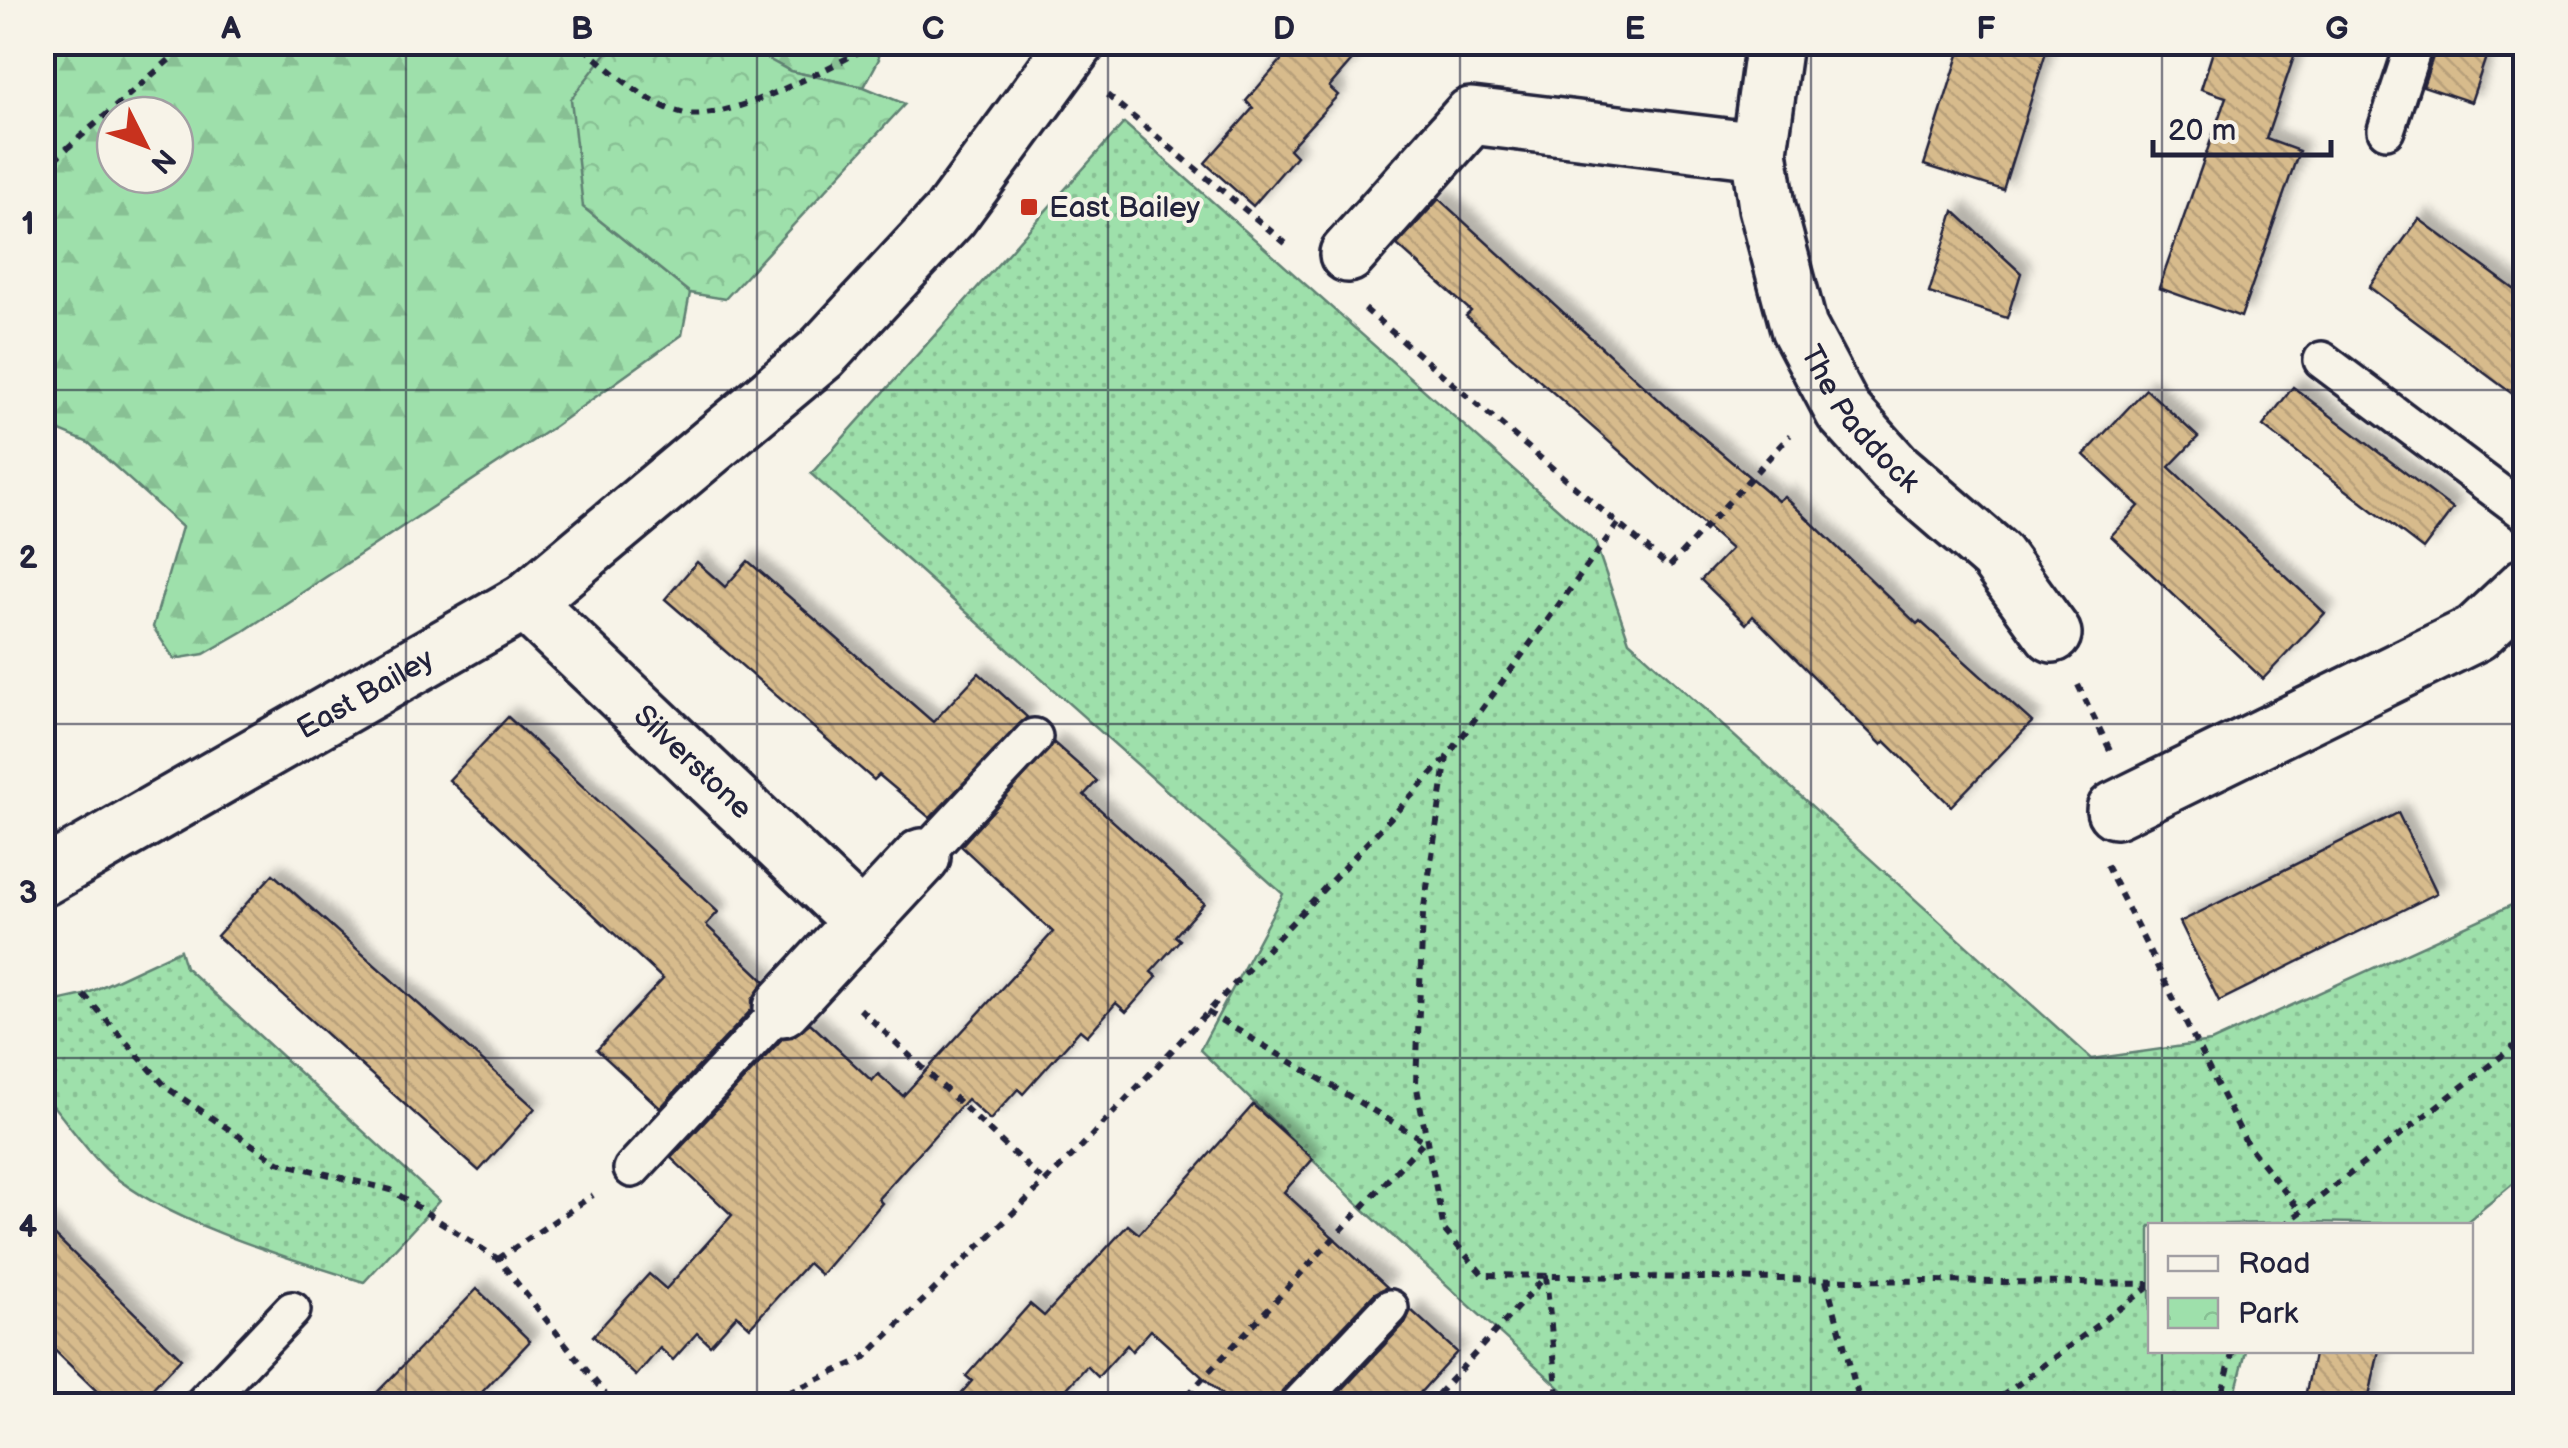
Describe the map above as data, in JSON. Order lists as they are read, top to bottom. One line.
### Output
{"streets":{"street":["The Paddock","East Bailey","Silverstone"]},"crossings":[["East Bailey","Silverstone"]],"places":{"transit":["East Bailey"]},"legend":["Road","Park"],"scale_bar":"20 m","north":"bottom right","grid":{"columns":["A","B","C","D","E","F","G"],"rows":["1","2","3","4"]}}
